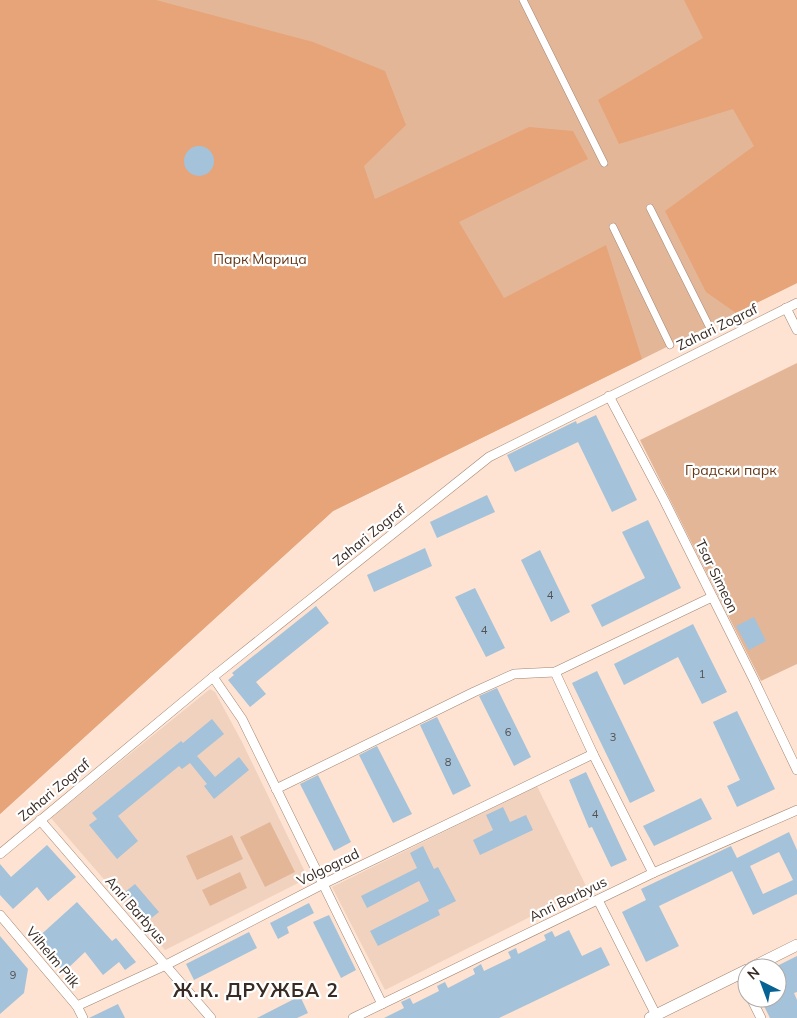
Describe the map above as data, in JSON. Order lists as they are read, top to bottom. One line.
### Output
{"streets":{"street":["Zahari Zograf","Tsar Simeon","Volgograd","Anri Barbyus","Vilhelm Pilk"]},"crossings":[["Zahari Zograf","Tsar Simeon"],["Zahari Zograf","Anri Barbyus"],["Volgograd","Anri Barbyus"],["Volgograd","Vilhelm Pilk"]],"districts":["Ж.К. ДРУЖБА 2"],"parks":["Парк Марица","Градски парк"],"house_numbers":["4","4","1","6","3","8","4","9"],"north":"top left"}
